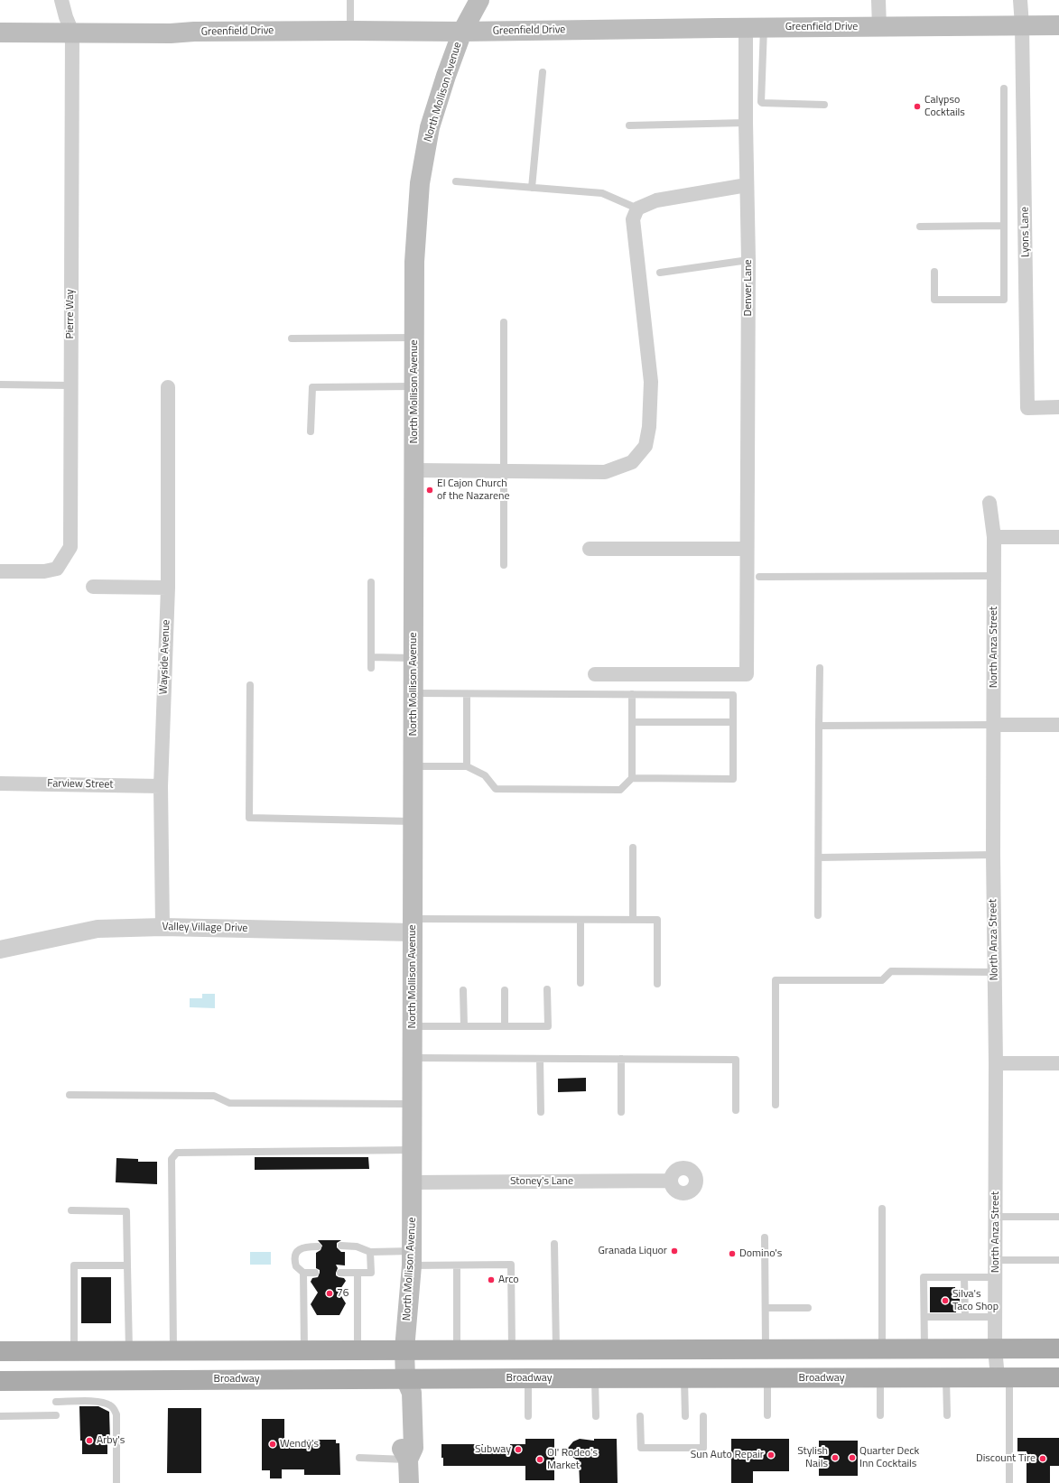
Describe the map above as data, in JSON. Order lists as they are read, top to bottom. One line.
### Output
{"streets":{"main road":["Greenfield Drive","North Mollison Avenue","Broadway"],"street":["Lyons Lane","Denver Lane","Pierre Way","North Anza Street","Wayside Avenue","Farview Street","Valley Village Drive","Stoney's Lane"]},"crossings":[["Greenfield Drive","North Mollison Avenue"],["Greenfield Drive","Lyons Lane"],["Greenfield Drive","Denver Lane"],["Greenfield Drive","Pierre Way"],["North Mollison Avenue","Valley Village Drive"],["North Mollison Avenue","Stoney's Lane"],["North Mollison Avenue","Broadway"],["North Anza Street","Broadway"],["Wayside Avenue","Farview Street"],["Wayside Avenue","Valley Village Drive"]],"places":["Calypso Cocktails","El Cajon Church of the Nazarene","Granada Liquor","Domino's","Arco","76","Silva's Taco Shop","Arby's","Wendy's","Subway","Sun Auto Repair","Stylish Nails","Quarter Deck Inn Cocktails","Discount Tire","Ol' Rodeo's Market"]}
